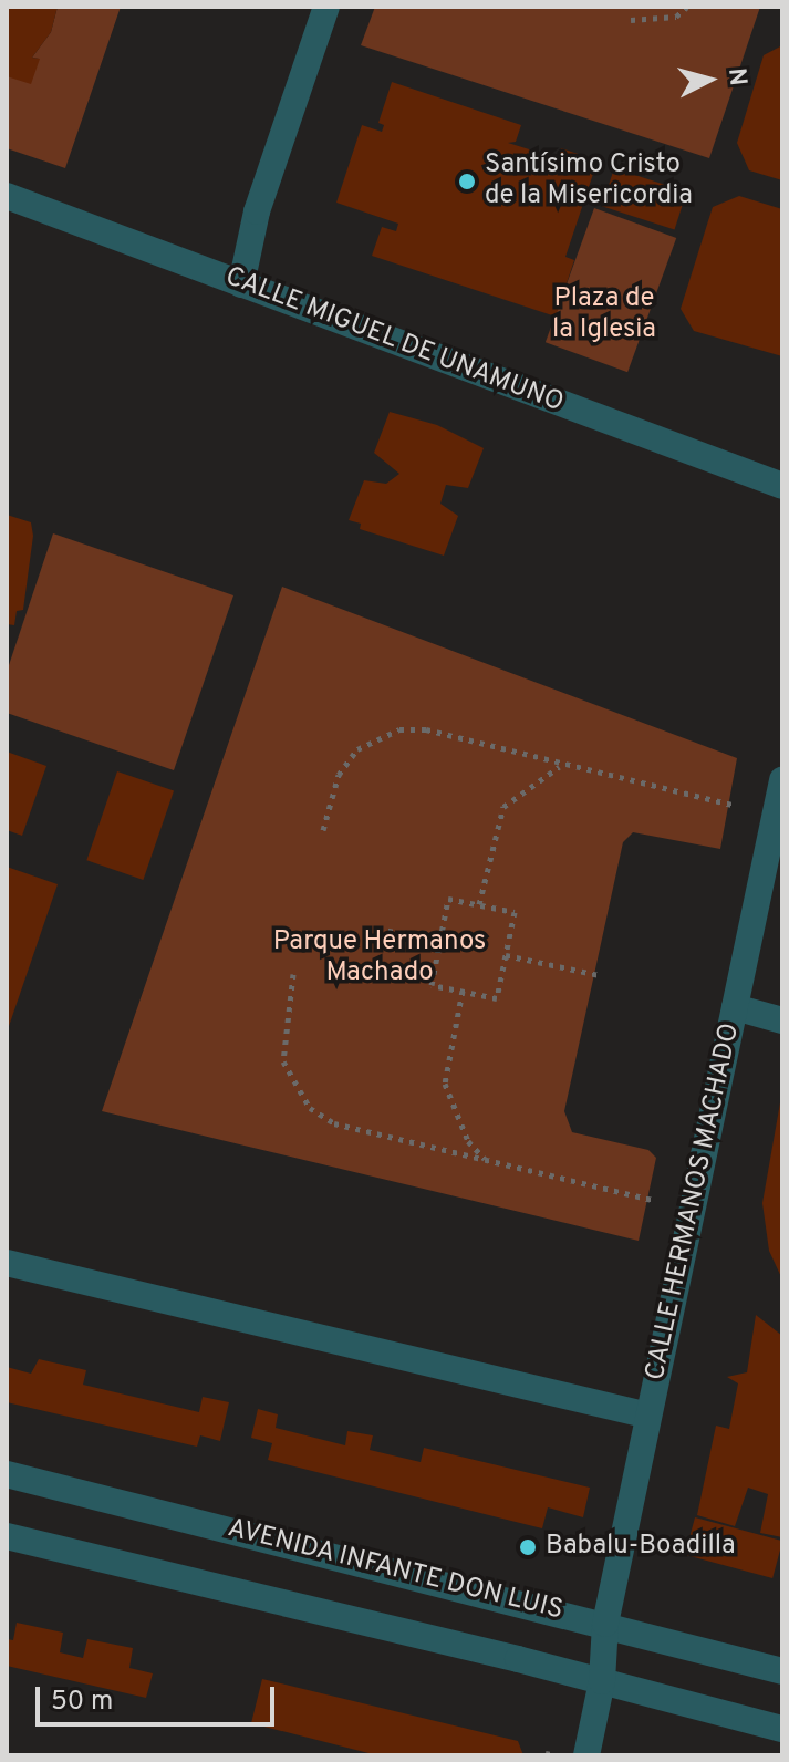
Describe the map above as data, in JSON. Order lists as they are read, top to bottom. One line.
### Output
{"streets":{"street":["CALLE MIGUEL DE UNAMUNO","CALLE HERMANOS MACHADO","AVENIDA INFANTE DON LUIS"]},"crossings":[["CALLE HERMANOS MACHADO","AVENIDA INFANTE DON LUIS"]],"parks":["Plaza de la Iglesia","Parque Hermanos Machado"],"places":["Santísimo Cristo de la Misericordia","Babalu-Boadilla"],"scale_bar":"50 m","north":"right"}
